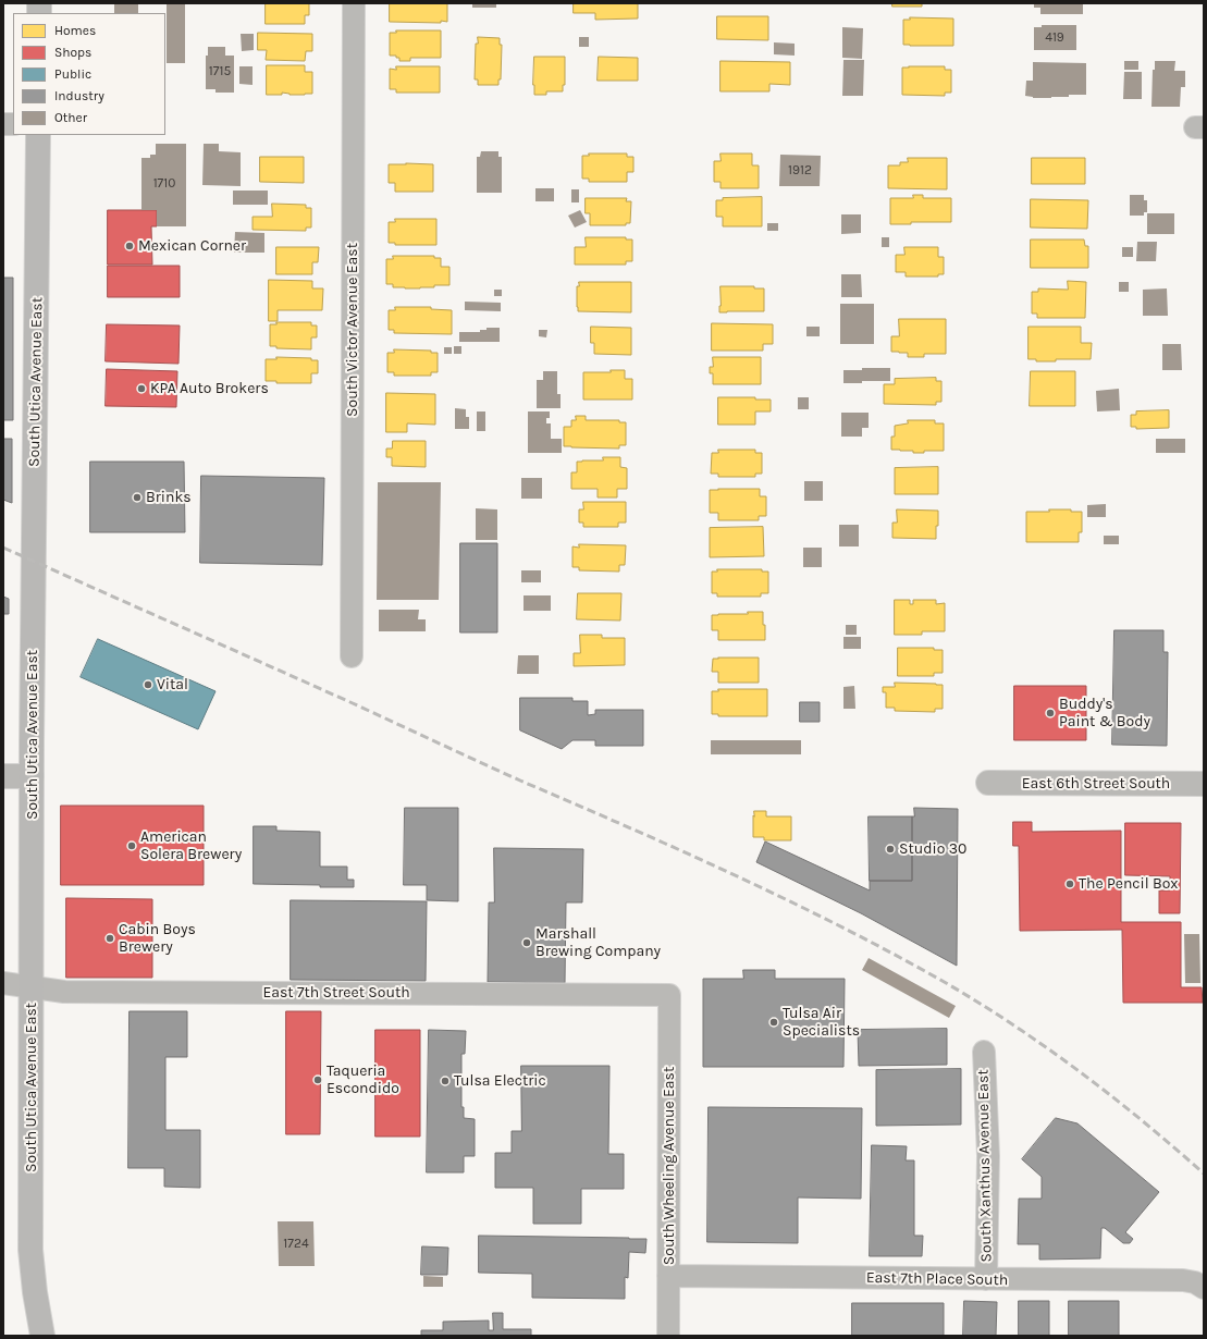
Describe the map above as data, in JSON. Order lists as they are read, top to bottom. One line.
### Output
{"streets":{"main road":["South Utica Avenue East"],"street":["South Victor Avenue East","East 6th Street South","East 7th Street South","South Wheeling Avenue East","South Xanthus Avenue East","East 7th Place South"]},"crossings":[["South Utica Avenue East","East 7th Street South"],["East 7th Street South","South Wheeling Avenue East"],["South Wheeling Avenue East","East 7th Place South"],["South Xanthus Avenue East","East 7th Place South"]],"places":["Mexican Corner","KPA Auto Brokers","Brinks","Vital","Buddy's Paint & Body","American Solera Brewery","Studio 30","The Pencil Box","Cabin Boys Brewery","Marshall Brewing Company","Tulsa Air Specialists","Taqueria Escondido","Tulsa Electric"],"house_numbers":["419","1715","1912","1710","1724"],"legend":["Homes","Shops","Public","Industry","Other"]}
